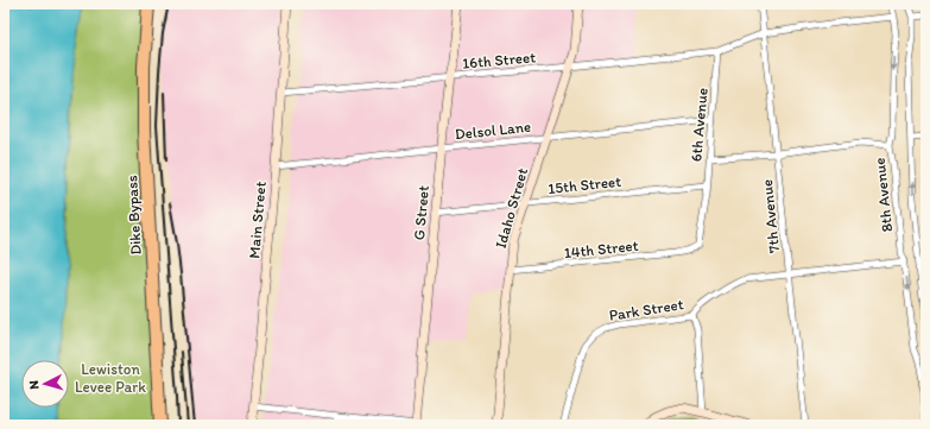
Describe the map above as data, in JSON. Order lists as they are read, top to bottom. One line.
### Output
{"streets":{"highway":["Dike Bypass"],"street":["16th Street","6th Avenue","Delsol Lane","15th Street","8th Avenue","Idaho Street","G Street","7th Avenue","Main Street","14th Street","Park Street"]},"crossings":[["16th Street","6th Avenue"],["16th Street","Idaho Street"],["16th Street","G Street"],["16th Street","Main Street"],["6th Avenue","Delsol Lane"],["6th Avenue","15th Street"],["6th Avenue","14th Street"],["Delsol Lane","Idaho Street"],["Delsol Lane","G Street"],["Delsol Lane","Main Street"],["15th Street","Idaho Street"],["15th Street","G Street"],["Idaho Street","14th Street"],["7th Avenue","Park Street"]],"parks":["Lewiston Levee Park"],"north":"left"}
